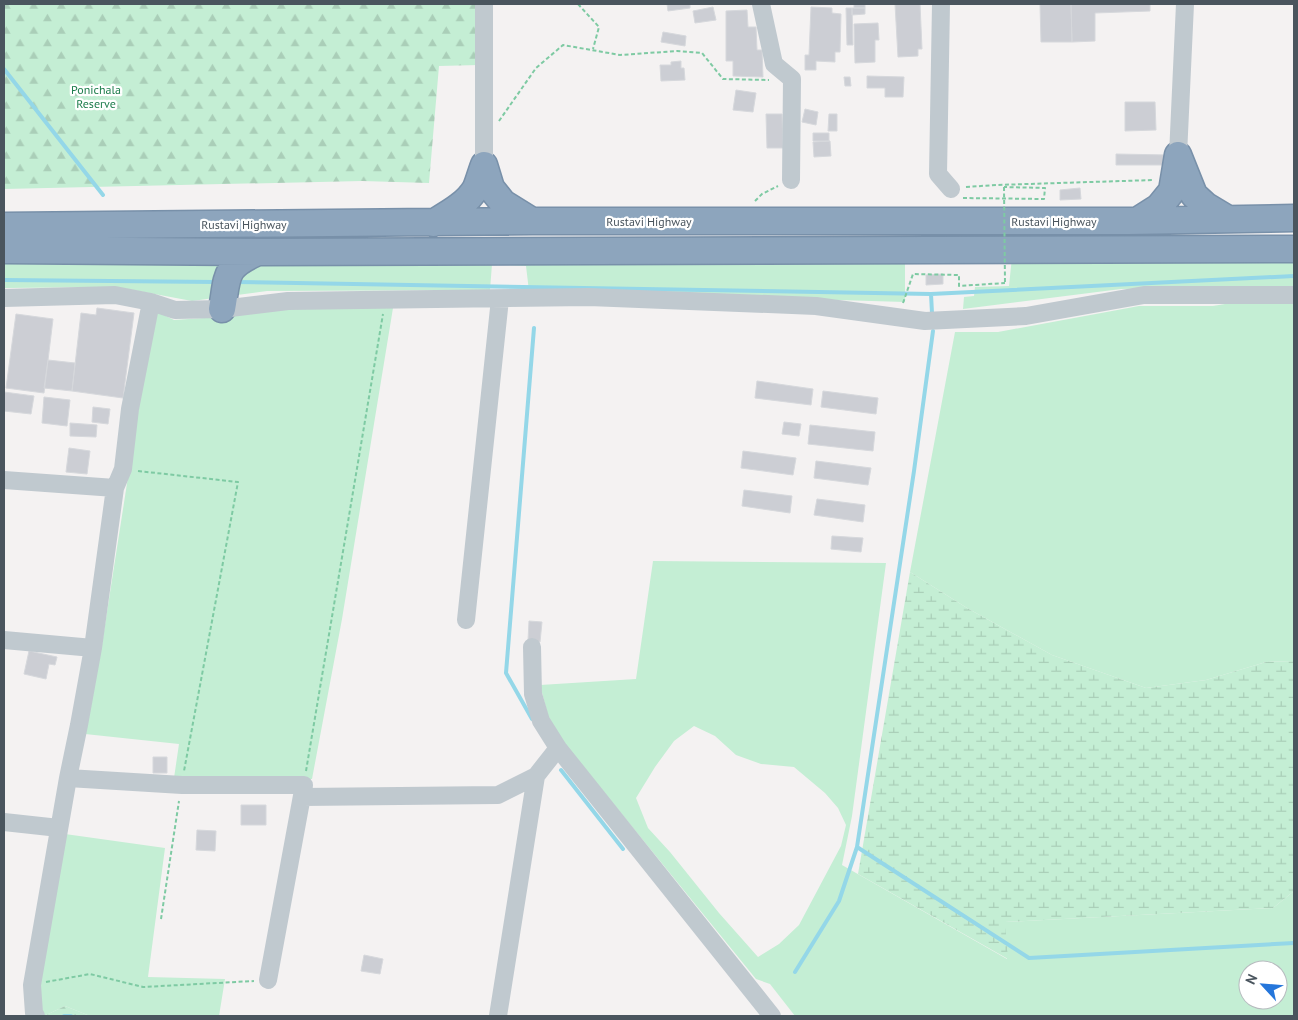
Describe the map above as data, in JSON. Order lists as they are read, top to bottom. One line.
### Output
{"streets":{"highway":["Rustavi Highway"]},"parks":["Ponichala Reserve"],"north":"top left"}
